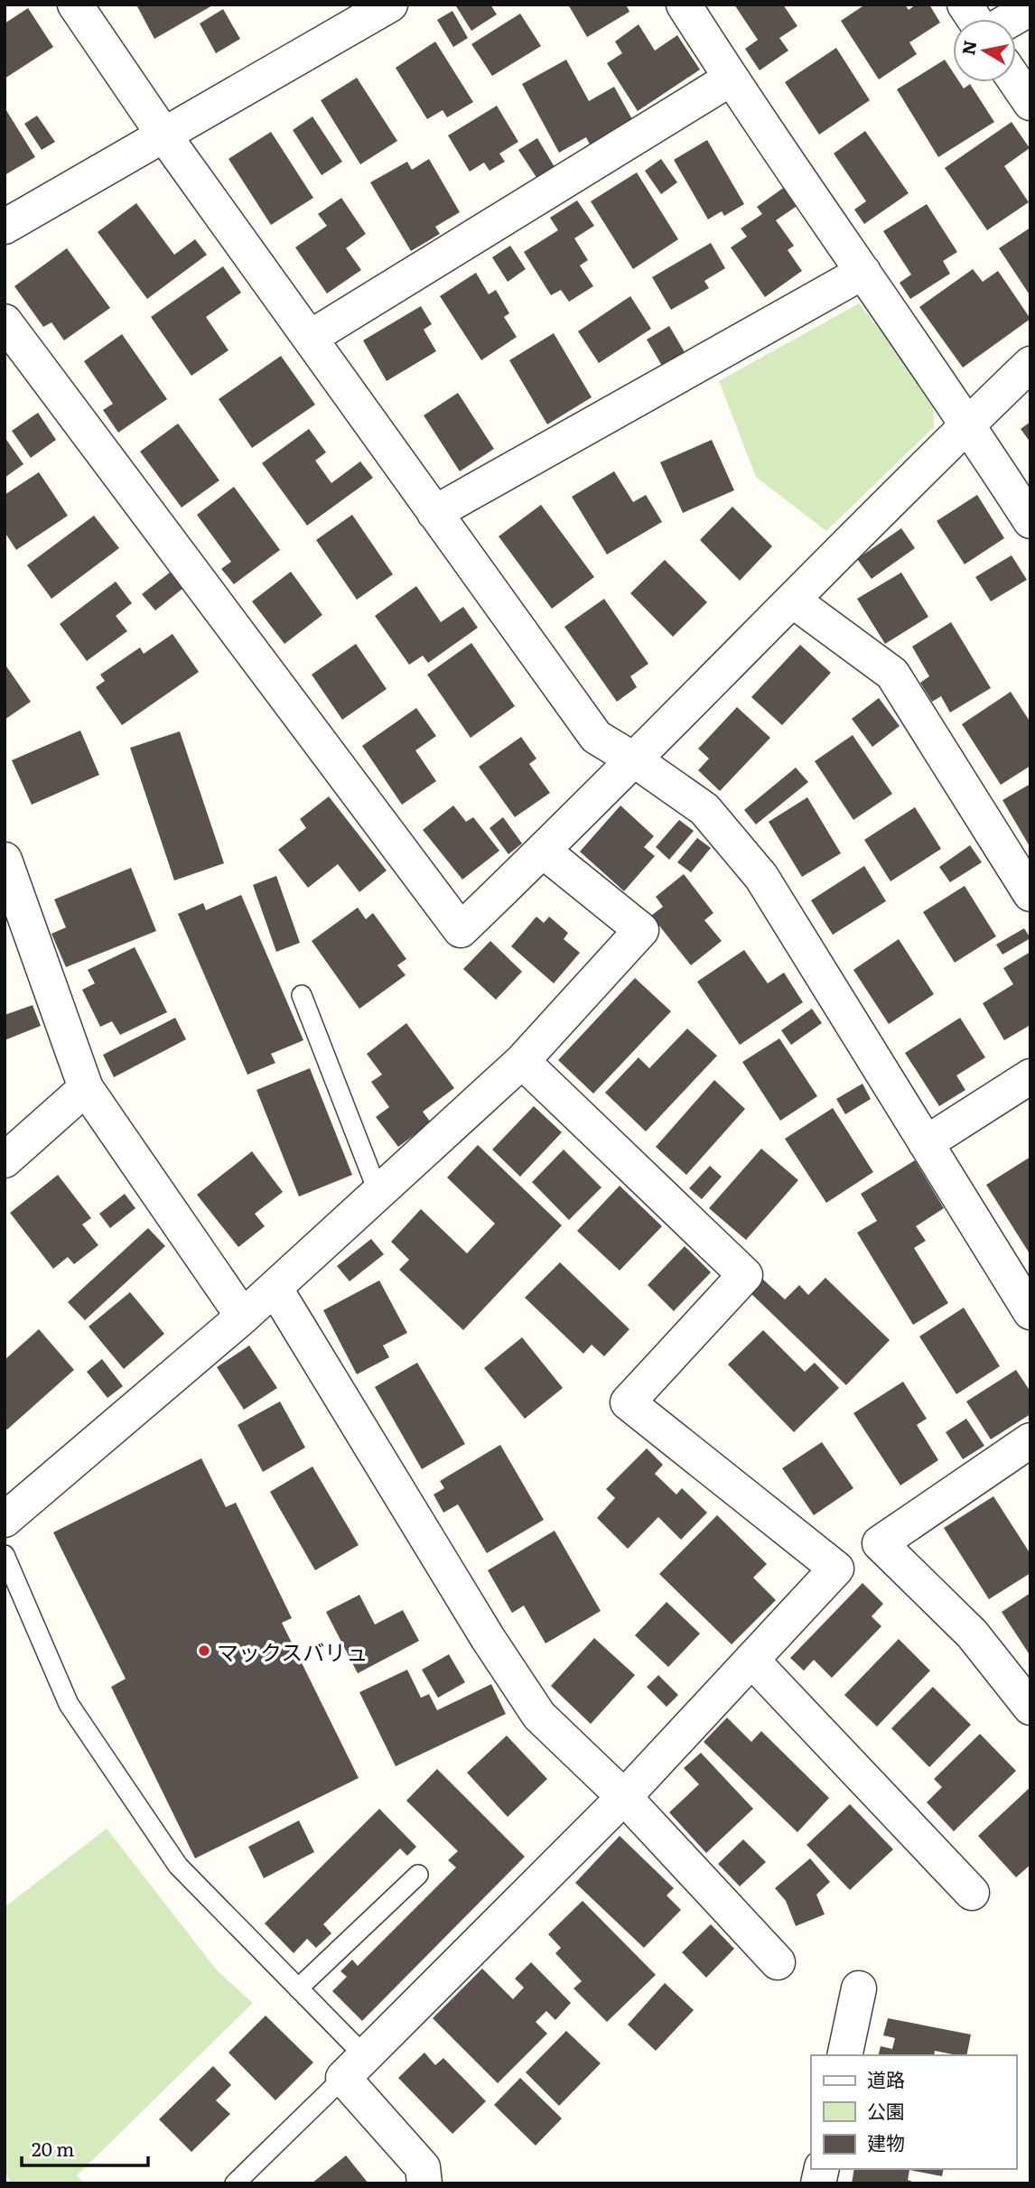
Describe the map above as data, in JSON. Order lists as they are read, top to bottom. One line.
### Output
{"places":["マックスバリュ"],"legend":["道路","公園","建物"],"scale_bar":"20 m","north":"left"}
